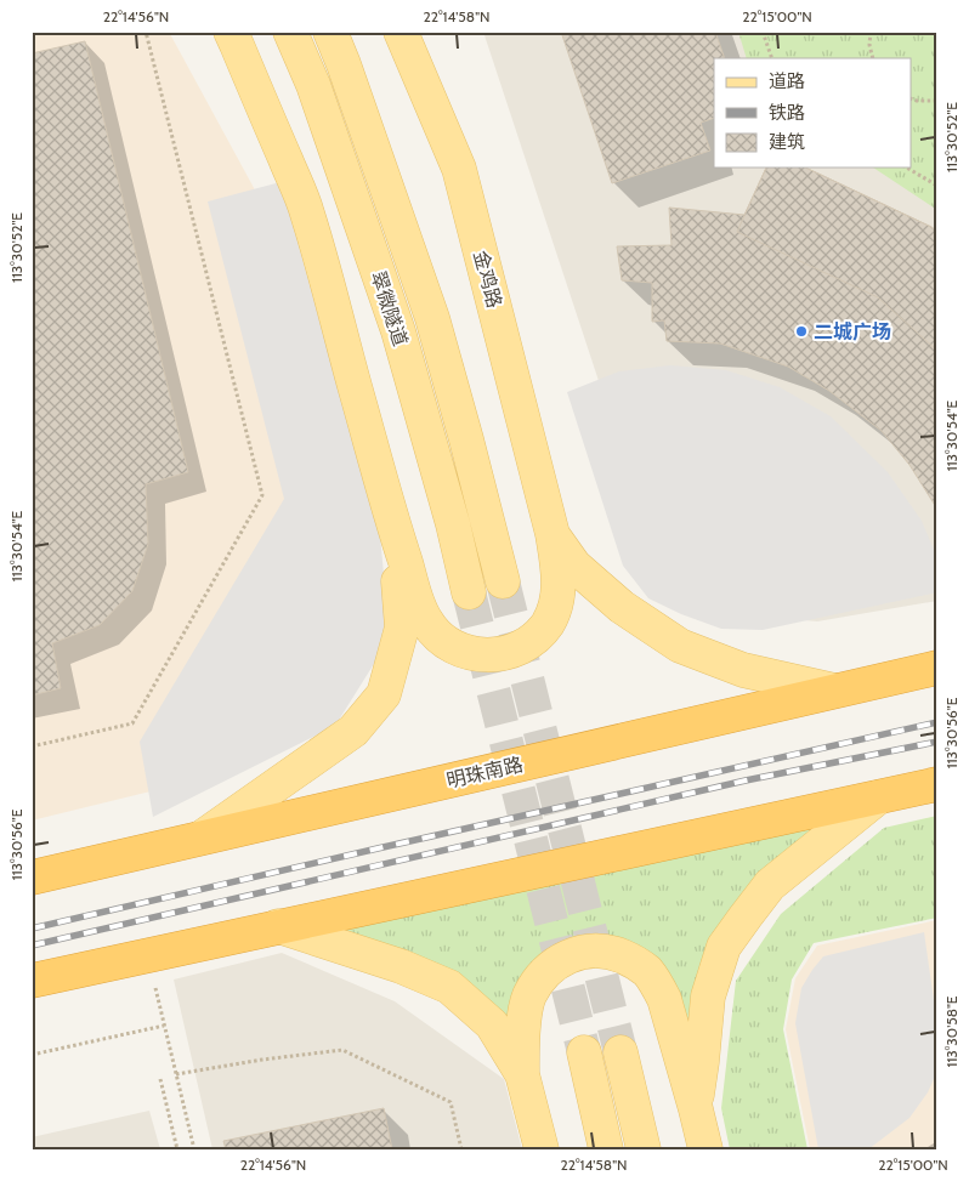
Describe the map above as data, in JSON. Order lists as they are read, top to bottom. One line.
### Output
{"streets":{"highway":["明珠南路"],"main road":["金鸡路","翠微隧道"]},"places":["二城广场"],"legend":["道路","铁路","建筑"],"coordinates":["22°14'56\"N","22°14'58\"N","22°15'00\"N","113°30'52\"E","113°30'54\"E","113°30'56\"E","113°30'58\"E"]}
